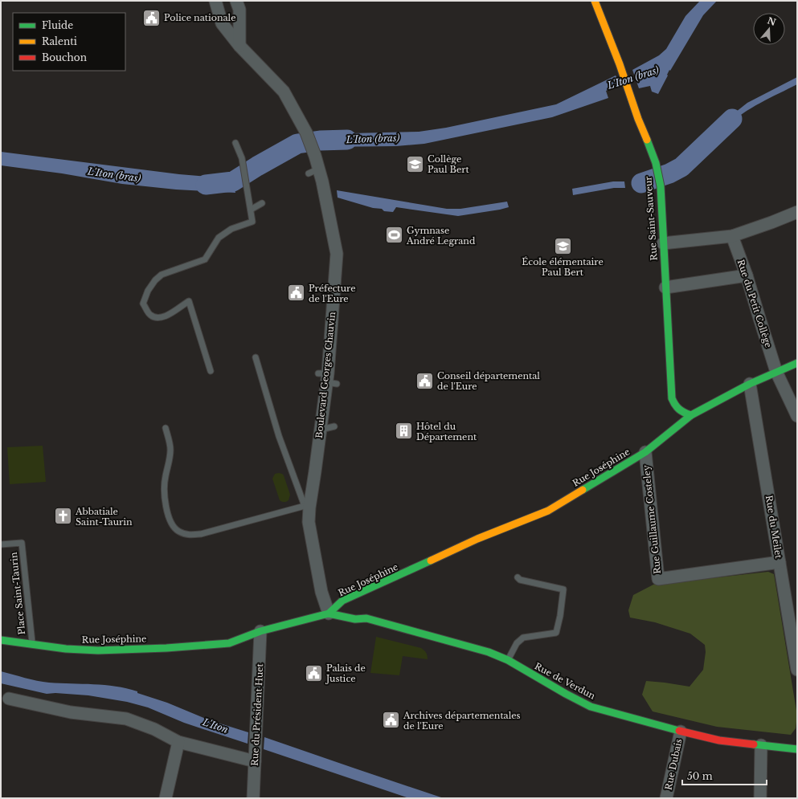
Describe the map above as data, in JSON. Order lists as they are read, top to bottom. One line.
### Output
{"streets":{"main road":["Rue Saint-Sauveur","Rue Joséphine","Rue de Verdun"],"street":["Rue du Petit Collège","Boulevard Georges Chauvin","Rue Guillaume Costeley","Rue du Meilet","Rue du Président Huet","Rue Dubais"],"lane":["Place Saint-Taurin"]},"crossings":[["Rue Saint-Sauveur","Rue Joséphine"],["Rue du Petit Collège","Rue Joséphine"],["Boulevard Georges Chauvin","Rue Joséphine"],["Boulevard Georges Chauvin","Rue de Verdun"],["Rue Joséphine","Rue Guillaume Costeley"],["Rue Joséphine","Rue du Meilet"],["Rue Joséphine","Place Saint-Taurin"],["Rue Joséphine","Rue de Verdun"],["Rue Joséphine","Rue du Président Huet"],["Rue Guillaume Costeley","Rue du Meilet"],["Rue de Verdun","Rue Dubais"]],"water":["L'Iton (bras)","L'Iton"],"places":{"public building":["Police nationale","Préfecture de l'Eure","Conseil départemental de l'Eure","Palais de Justice","Archives départementales de l'Eure"],"school or university":["Collège Paul Bert","École élémentaire Paul Bert"],"sports":["Gymnase André Legrand"],"building":["Hôtel du Département"],"church":["Abbatiale Saint-Taurin"]},"legend":["Fluide","Ralenti","Bouchon"],"scale_bar":"50 m","north":"top"}
